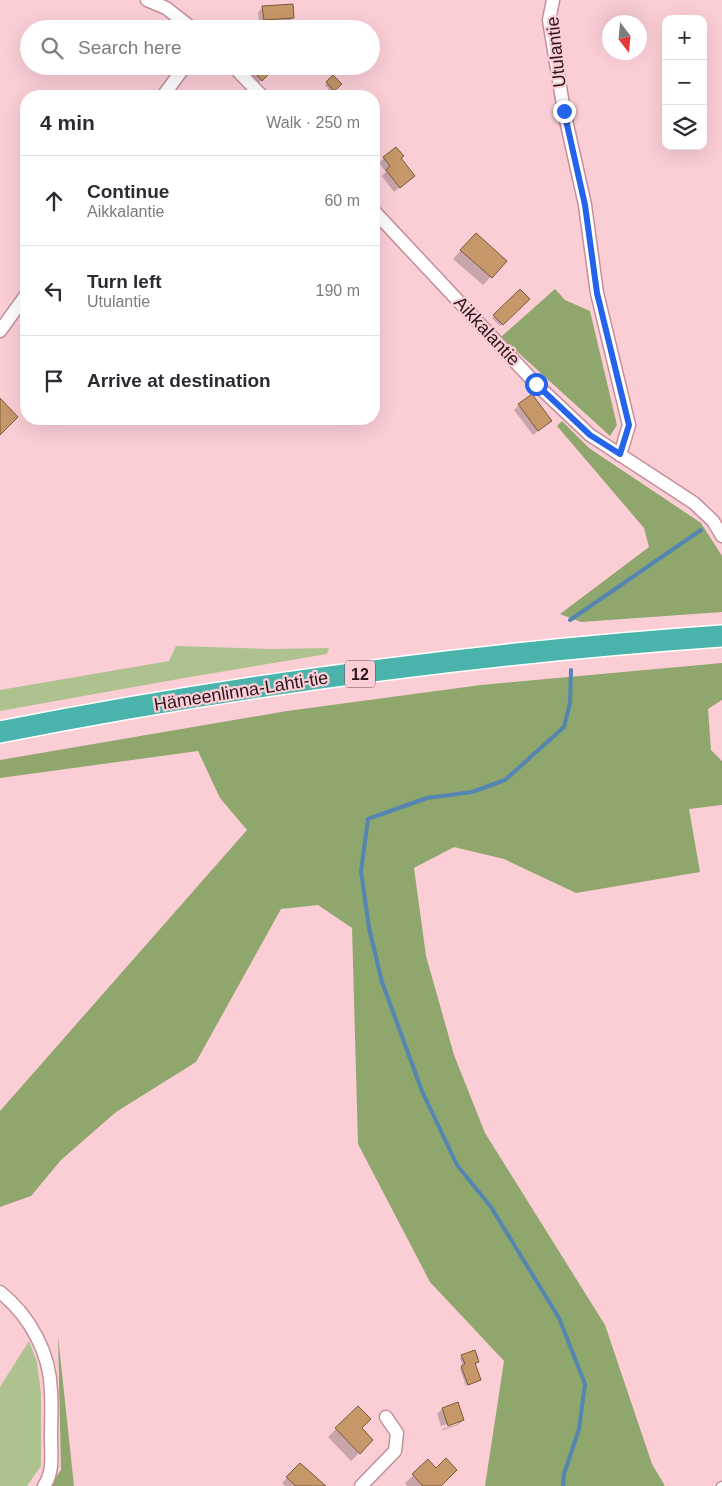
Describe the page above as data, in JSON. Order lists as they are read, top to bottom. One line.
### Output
{"streets":{"highway":["12","Hämeenlinna-Lahti-tie"],"street":["Utulantie","Aikkalantie"]},"crossings":[["Utulantie","Aikkalantie"]],"north":"bottom","page":{"map_buttons":["+","−"],"search":"Search here","heading":["4 min","Walk · 250 m"],"list":[["Continue","Aikkalantie","60 m"],["Turn left","Utulantie","190 m"],"Arrive at destination"]}}
